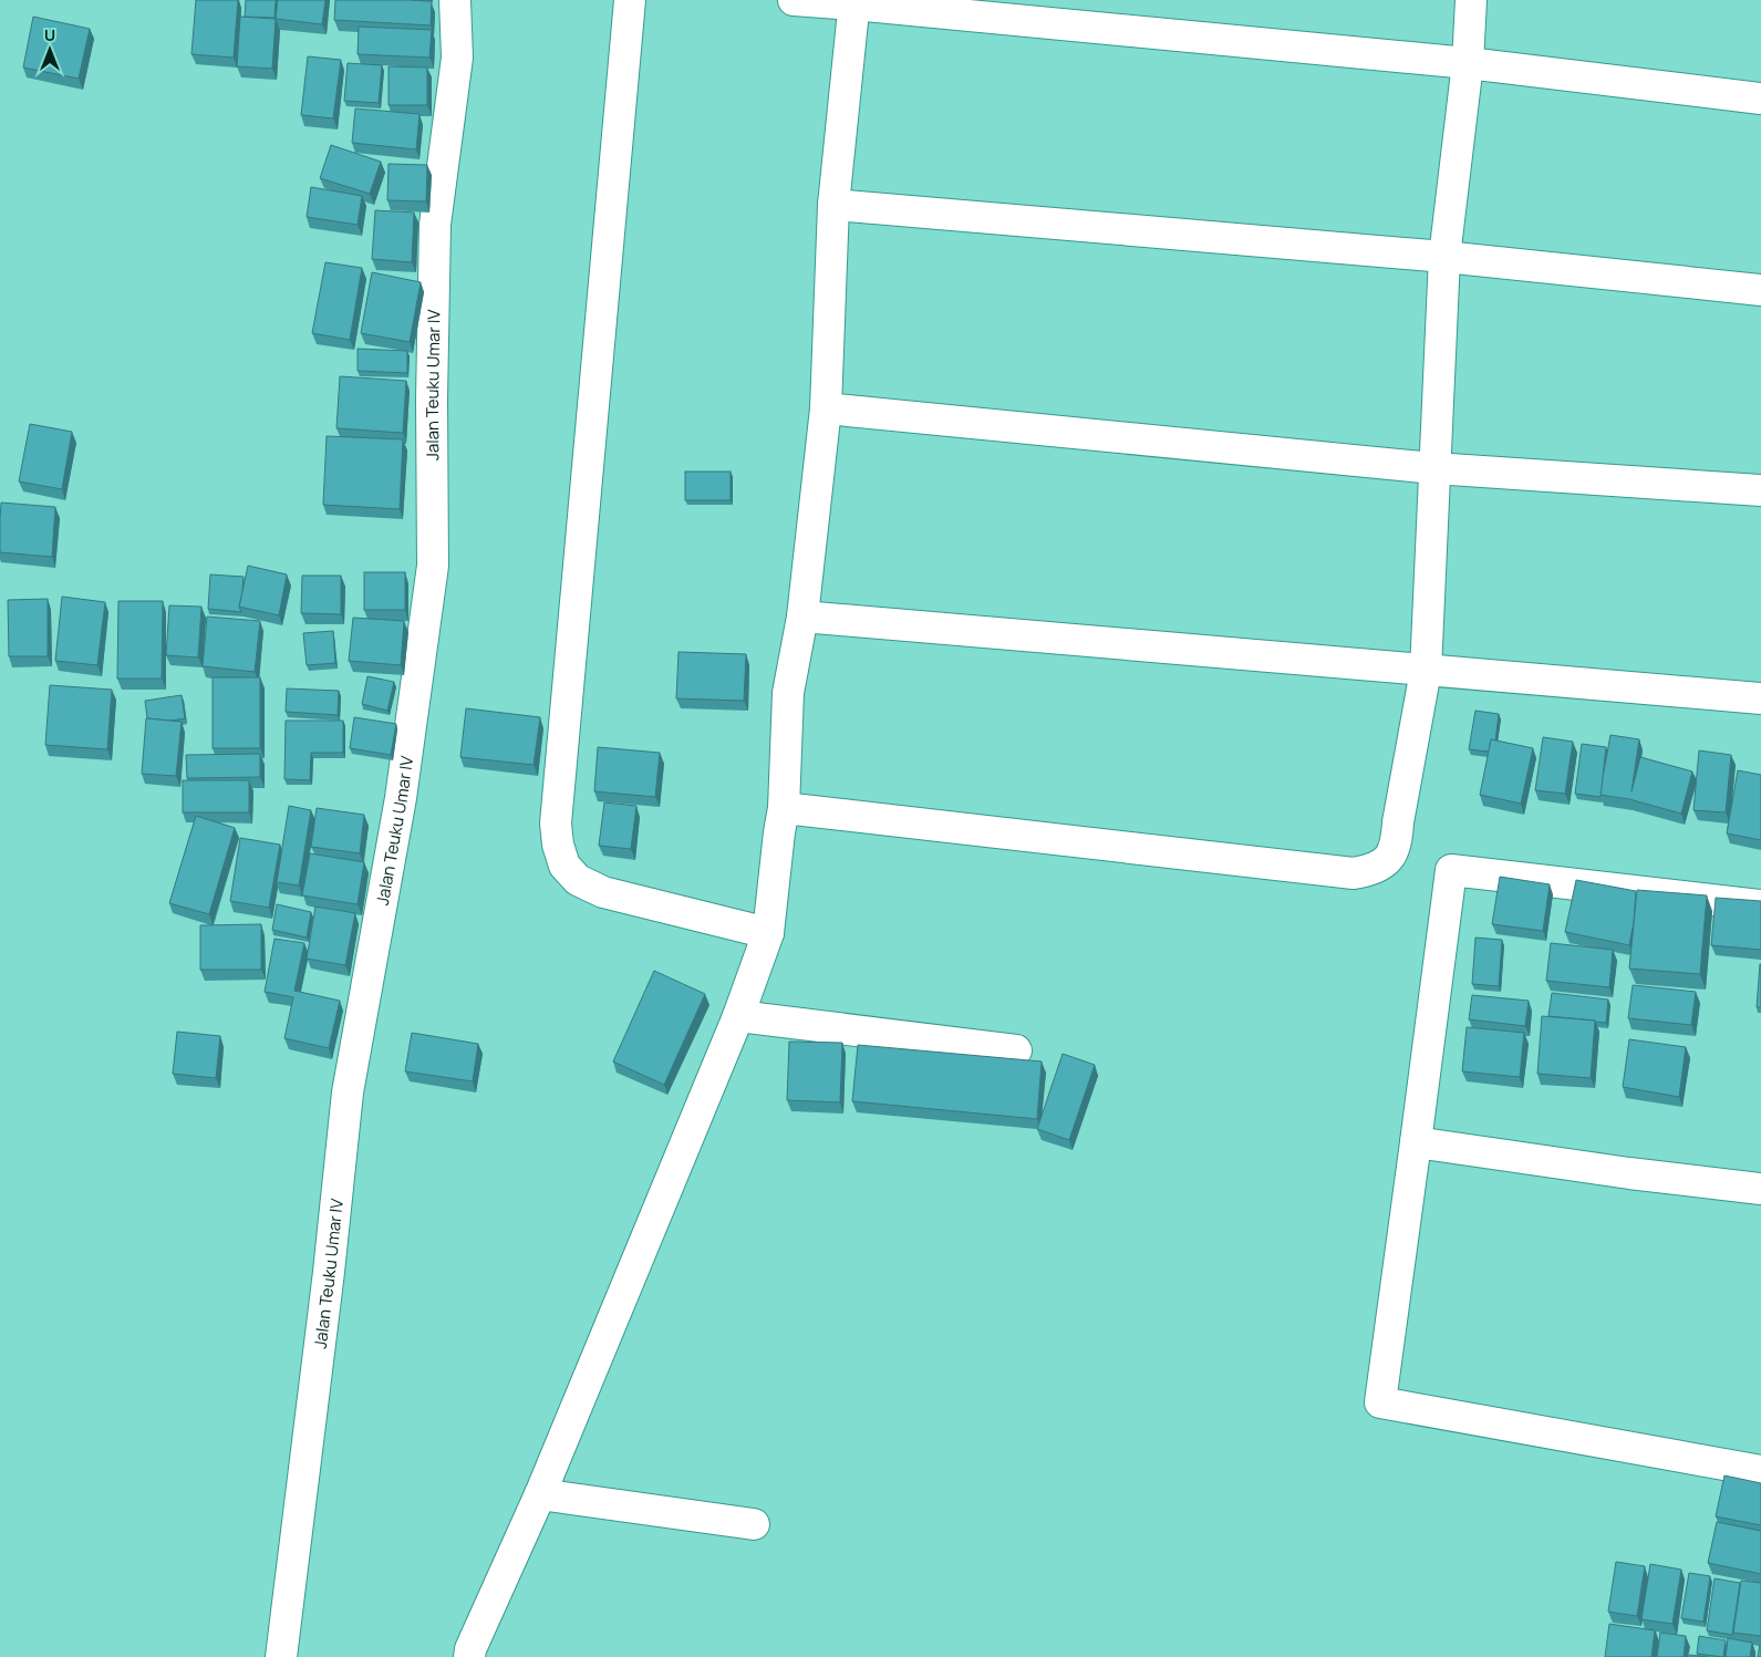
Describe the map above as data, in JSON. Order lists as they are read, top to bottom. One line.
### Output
{"streets":{"street":["Jalan Teuku Umar IV"]},"north":"top"}
